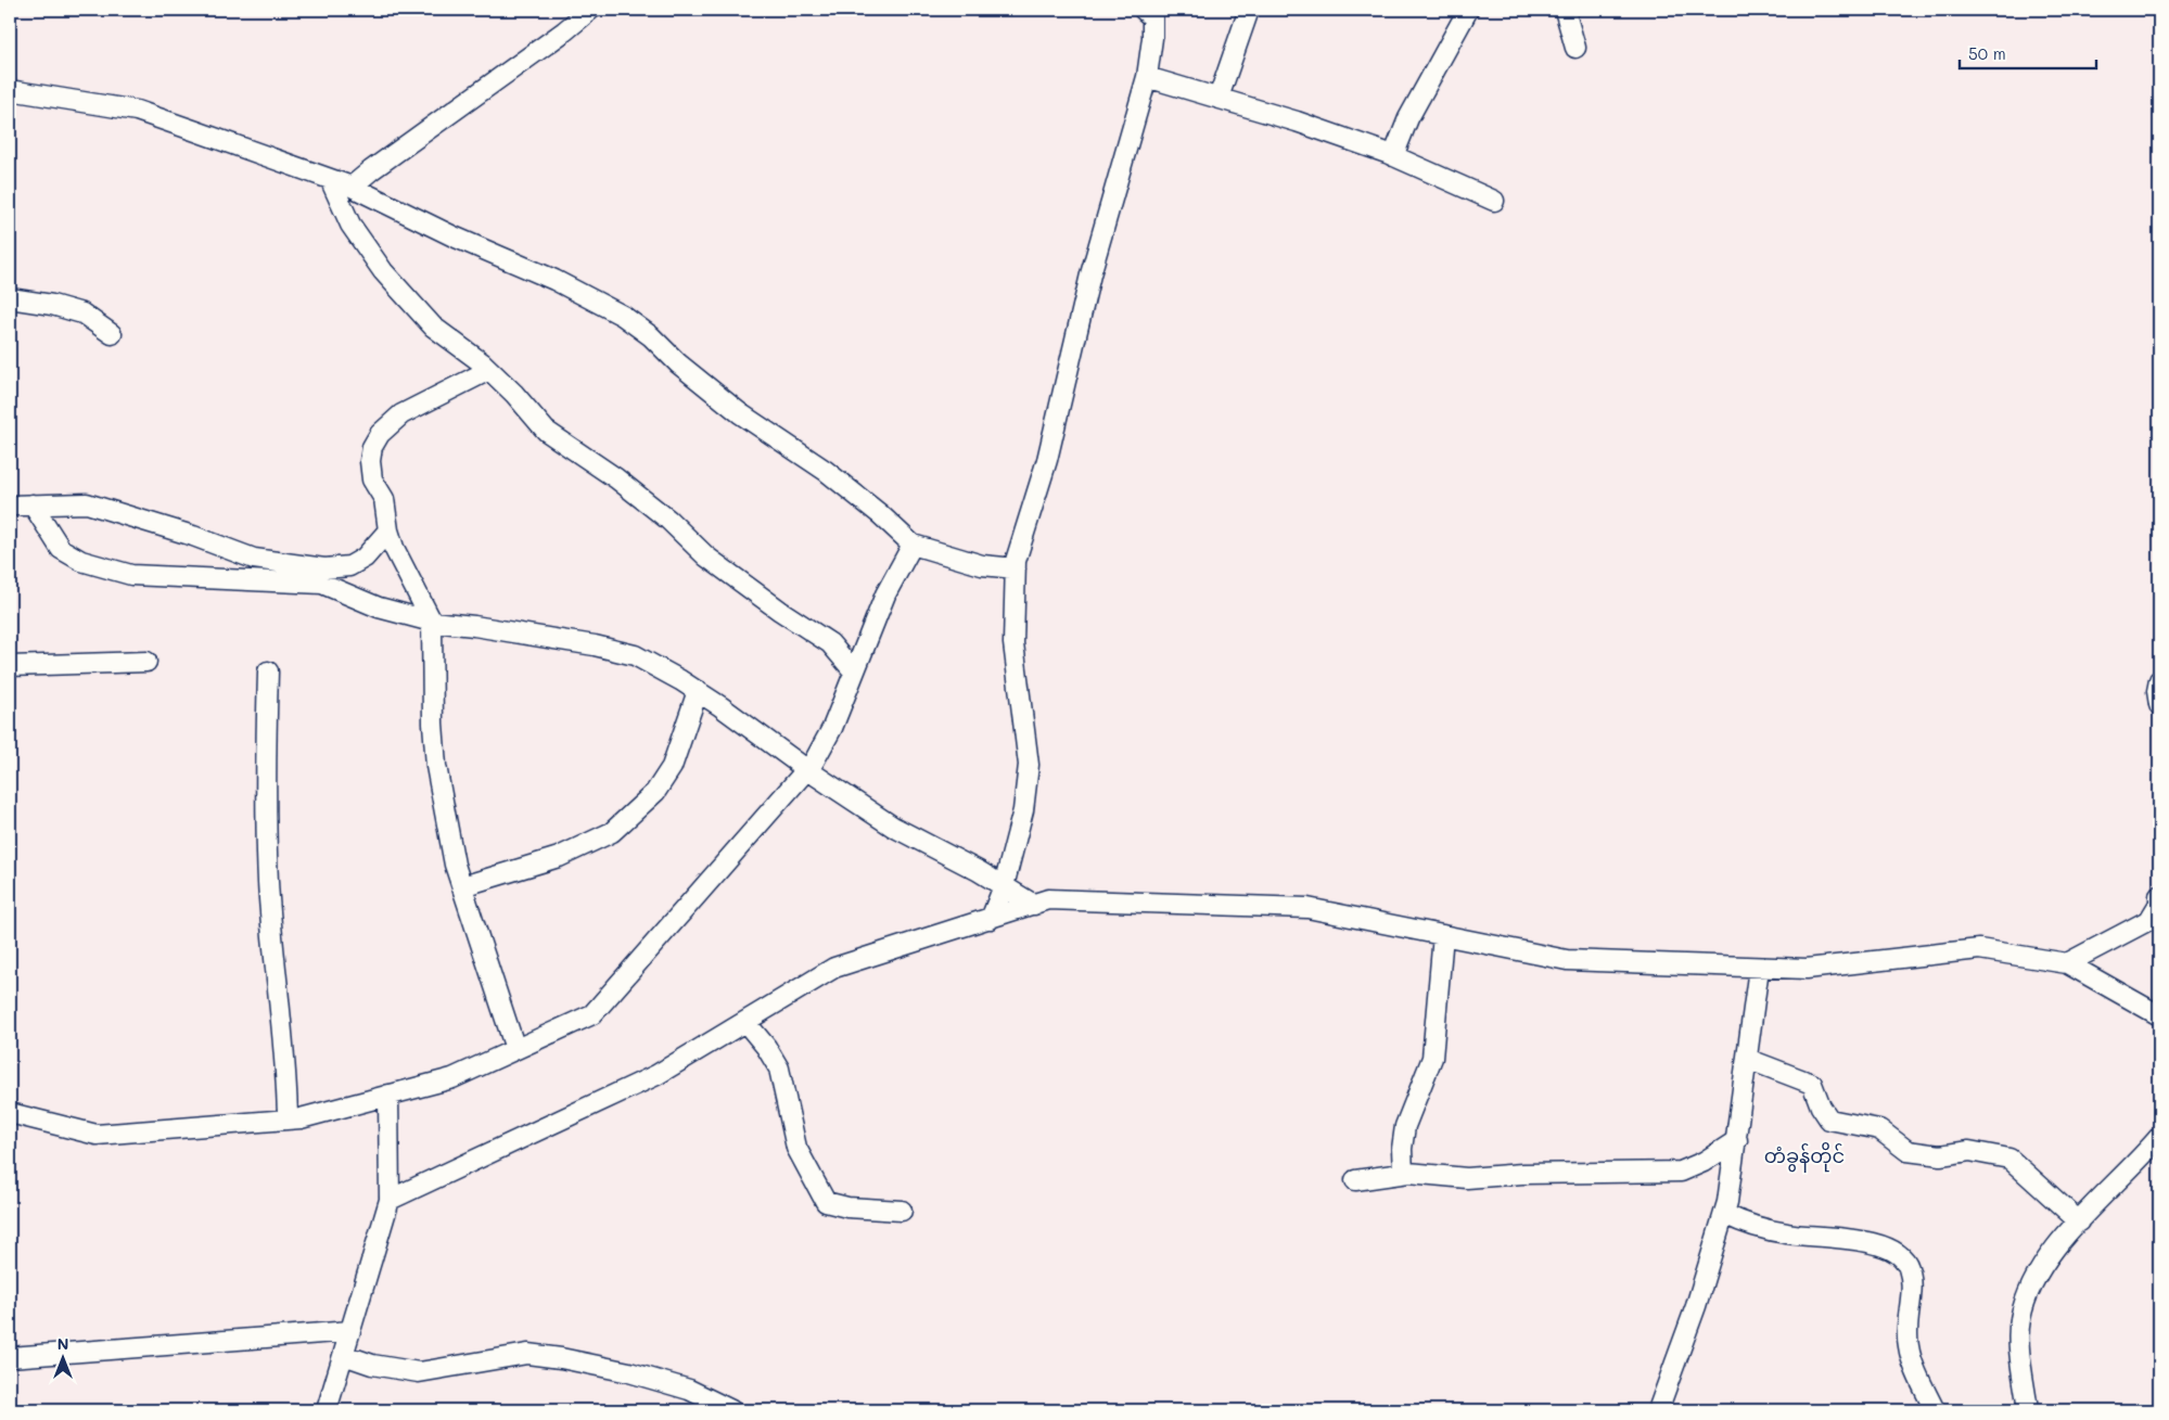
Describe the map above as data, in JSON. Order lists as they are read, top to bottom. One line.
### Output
{"districts":["တံခွန်တိုင်"],"scale_bar":"50 m","north":"top"}
